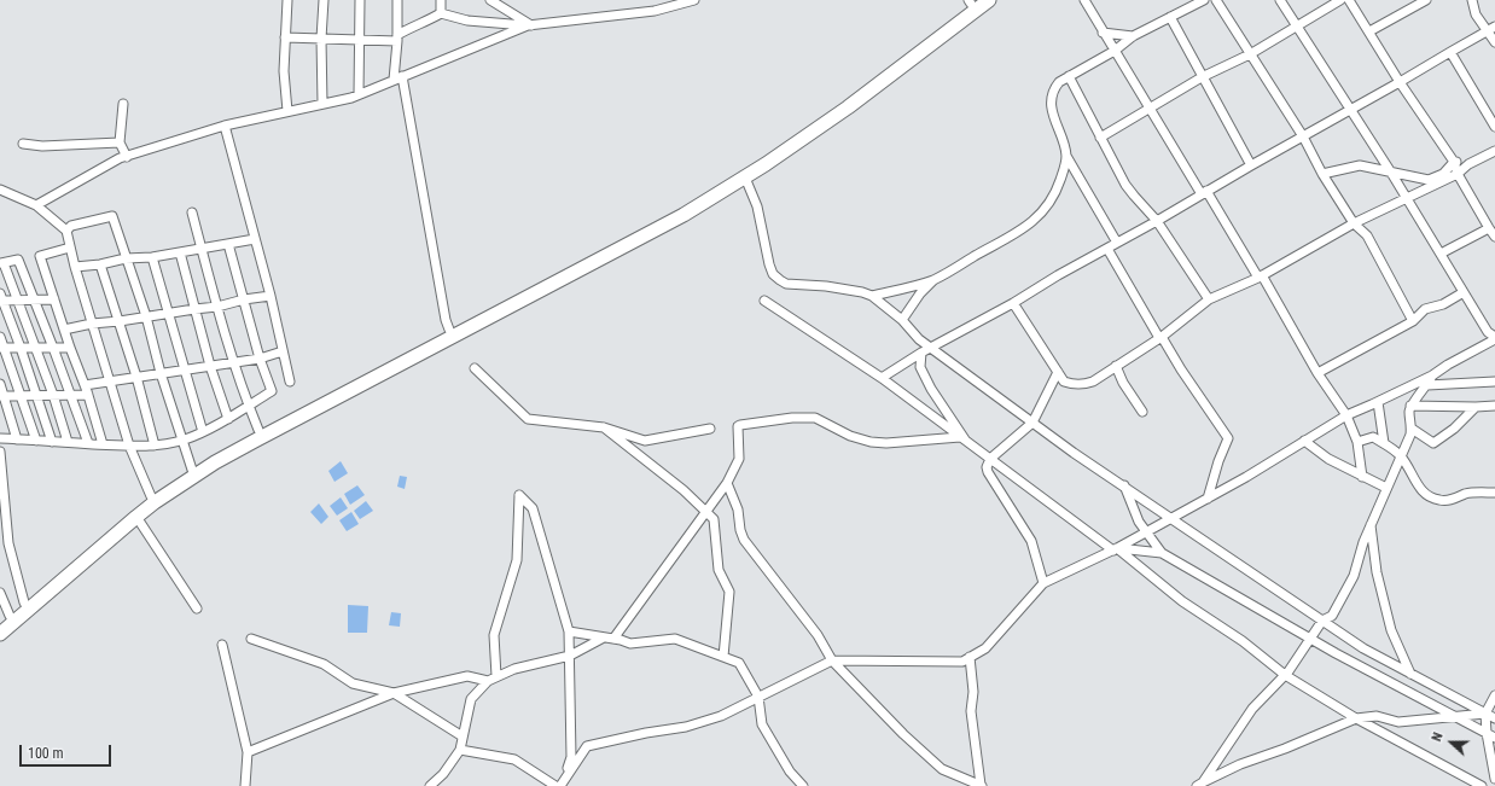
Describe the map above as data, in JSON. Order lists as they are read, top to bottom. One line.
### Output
{"scale_bar":"100 m","north":"left"}
